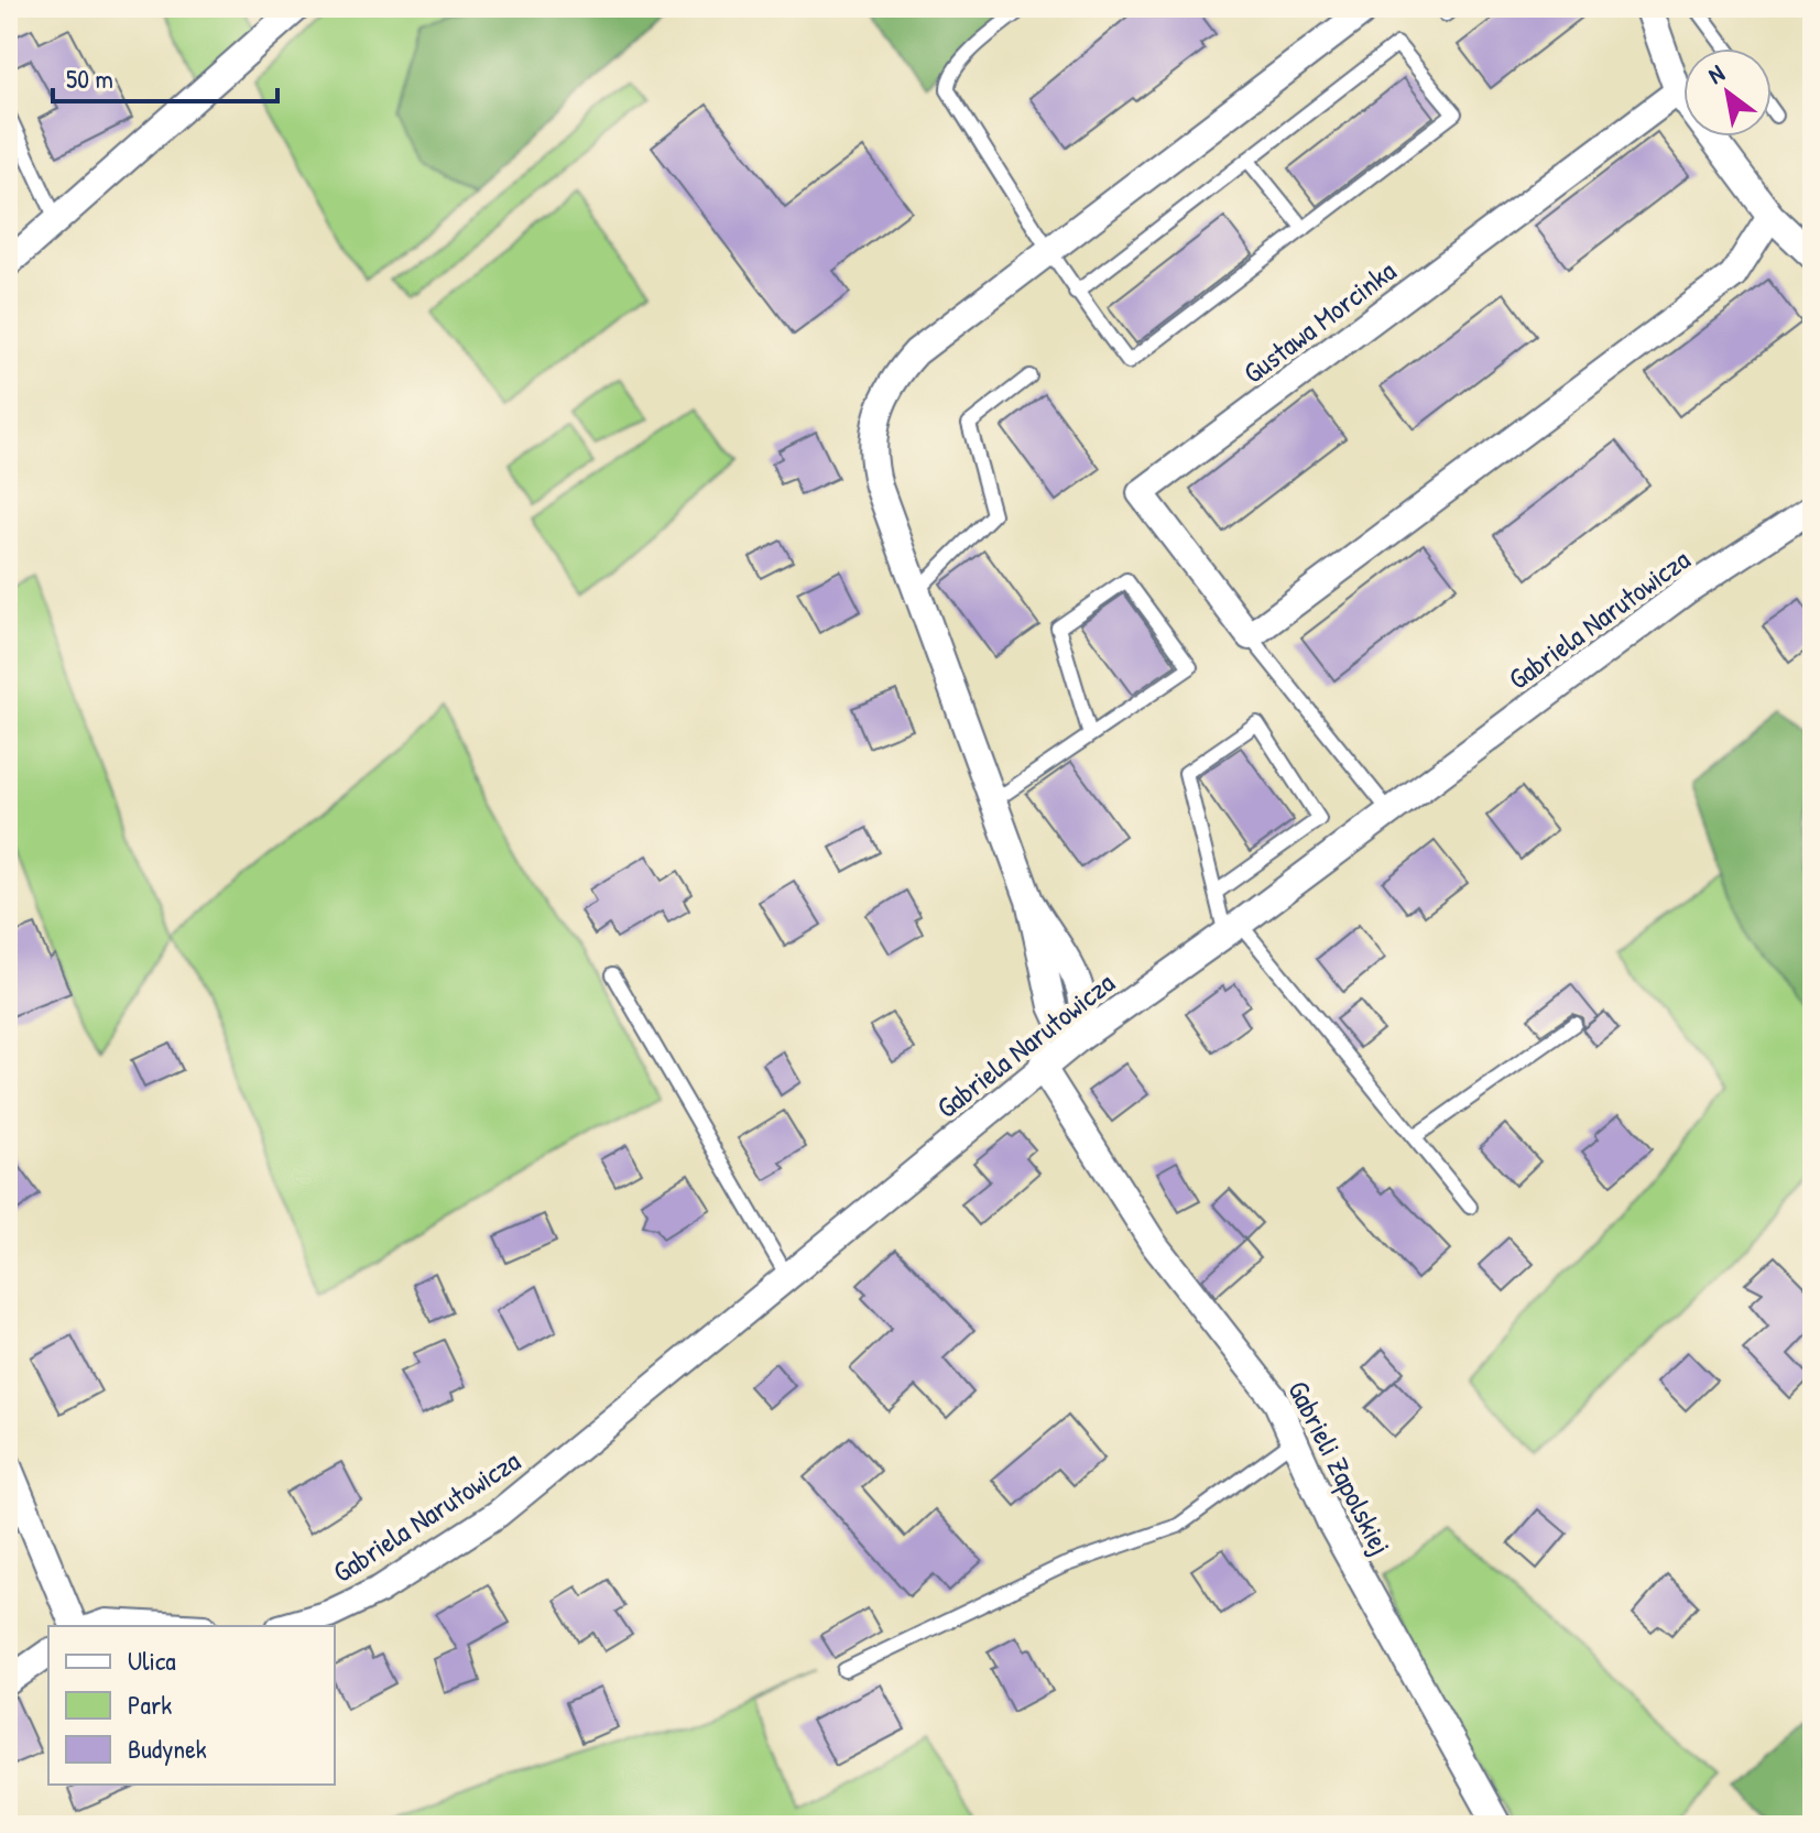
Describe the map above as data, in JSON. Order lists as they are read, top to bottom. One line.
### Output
{"streets":{"street":["Gustawa Morcinka","Gabriela Narutowicza","Gabrieli Zapolskiej"]},"crossings":[["Gustawa Morcinka","Gabriela Narutowicza"],["Gabriela Narutowicza","Gabrieli Zapolskiej"]],"legend":["Ulica","Park","Budynek"],"scale_bar":"50 m","north":"top left"}
